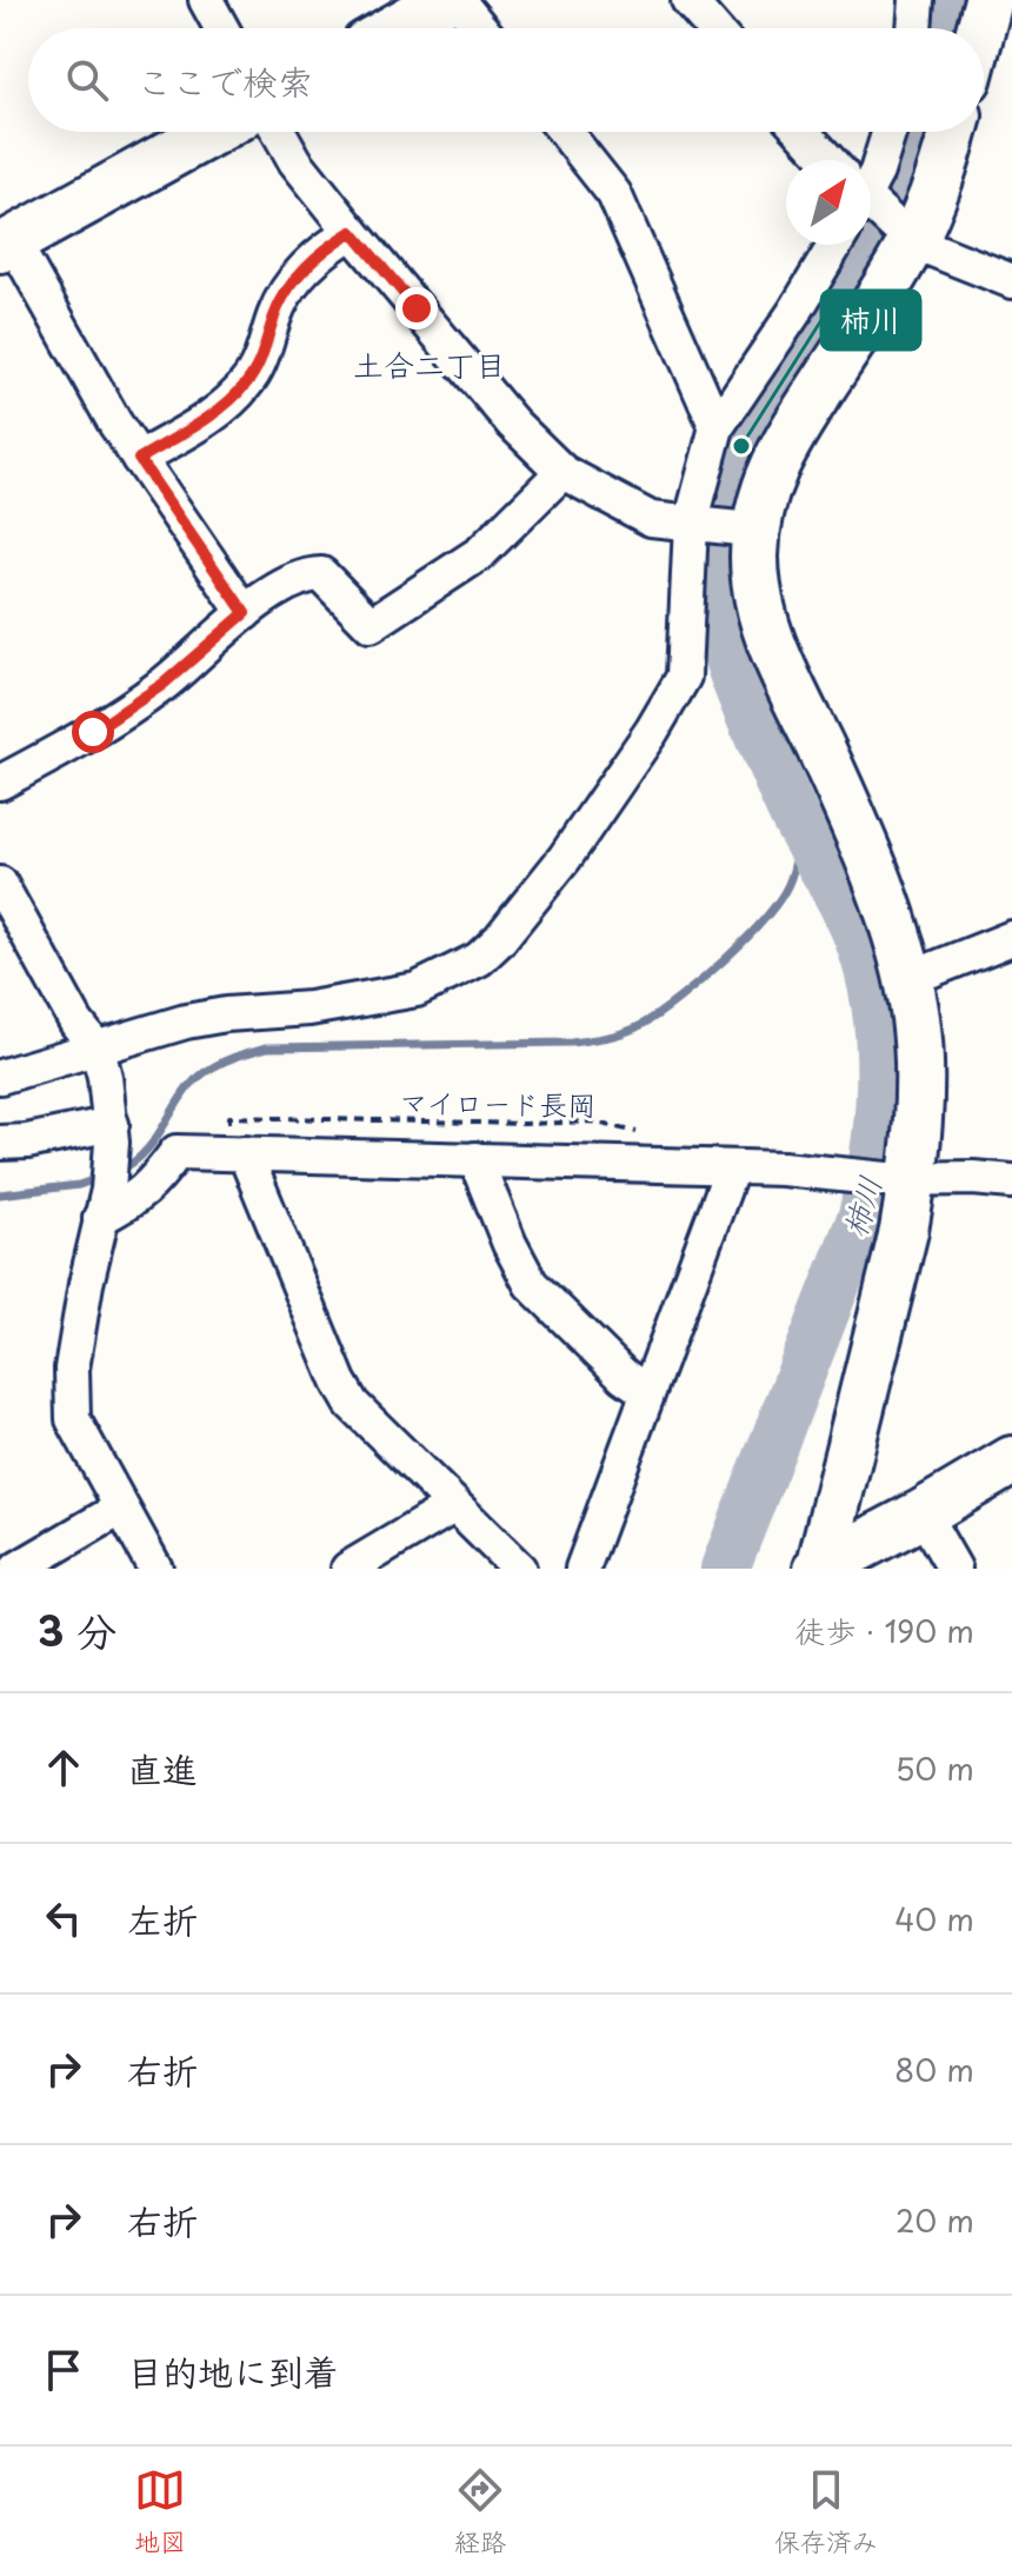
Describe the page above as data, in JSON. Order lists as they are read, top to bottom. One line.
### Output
{"streets":{"path":["マイロード長岡"]},"districts":["土合二丁目"],"water":["柿川"],"places":["柿川"],"north":"top right","page":{"search":"ここで検索","heading":["3 分","徒歩 · 190 m"],"list":[["直進","50 m"],["左折","40 m"],["右折","80 m"],["右折","20 m"],"目的地に到着"],"nav":["地図","経路","保存済み"]}}
